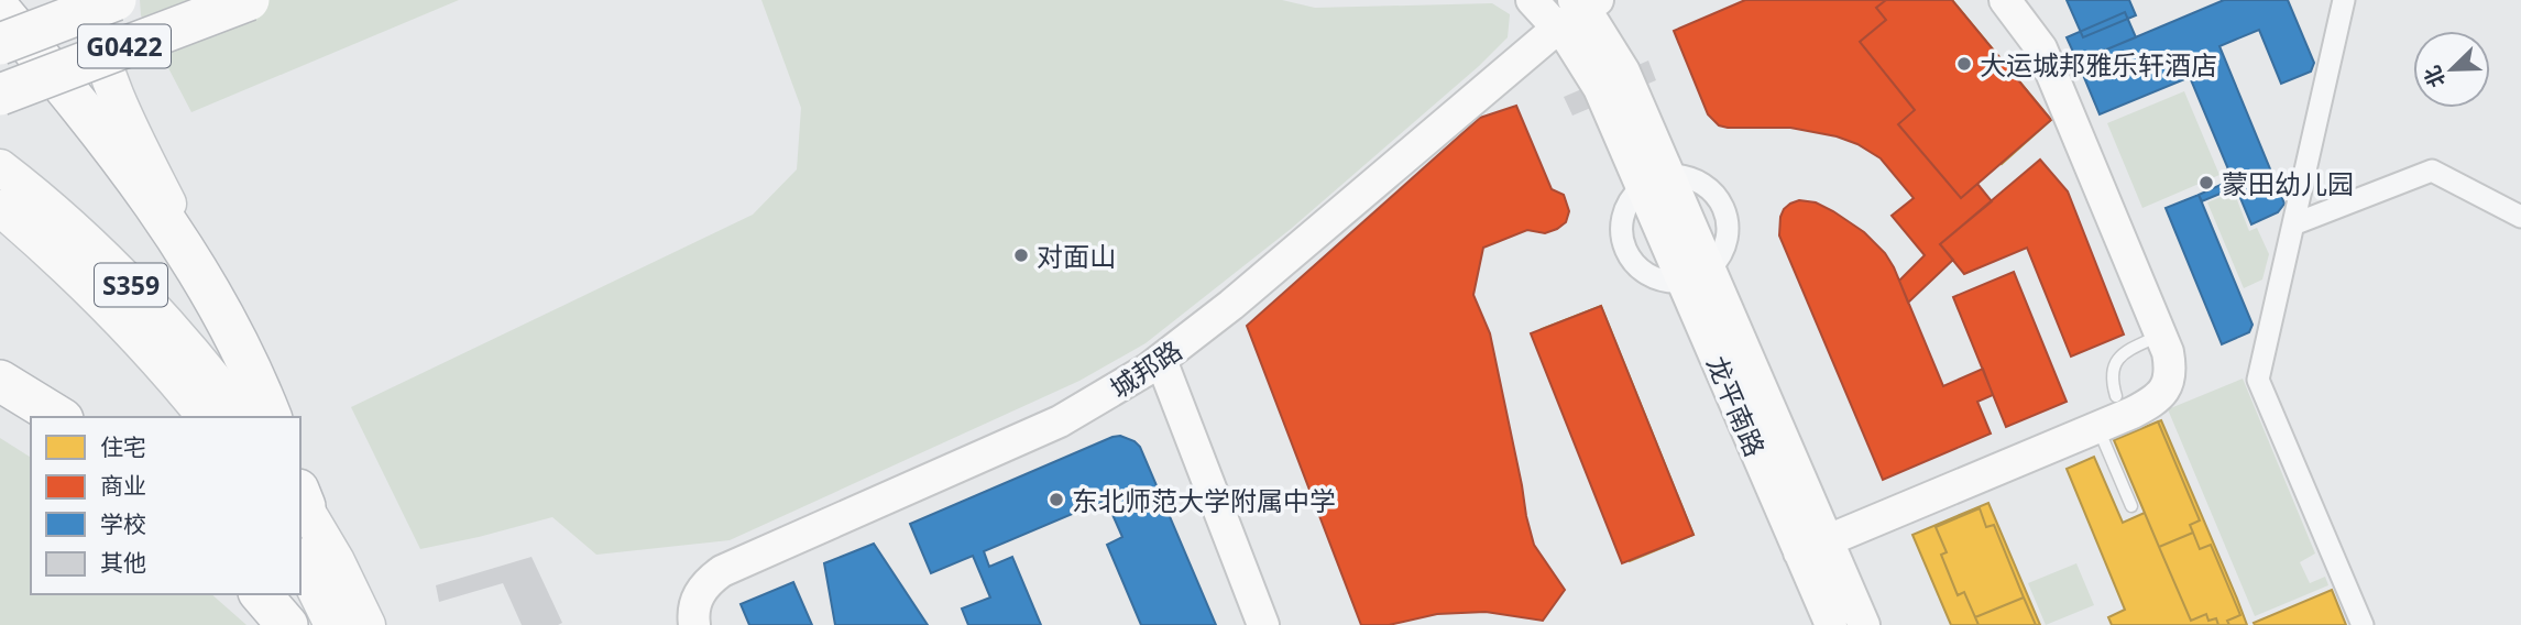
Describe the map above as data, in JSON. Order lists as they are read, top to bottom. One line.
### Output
{"streets":{"highway":["G0422"],"main road":["S359"],"street":["城邦路","龙平南路"]},"crossings":[["城邦路","龙平南路"]],"places":["大运城邦雅乐轩酒店","蒙田幼儿园","对面山","东北师范大学附属中学"],"legend":["住宅","商业","学校","其他"],"north":"bottom left"}
